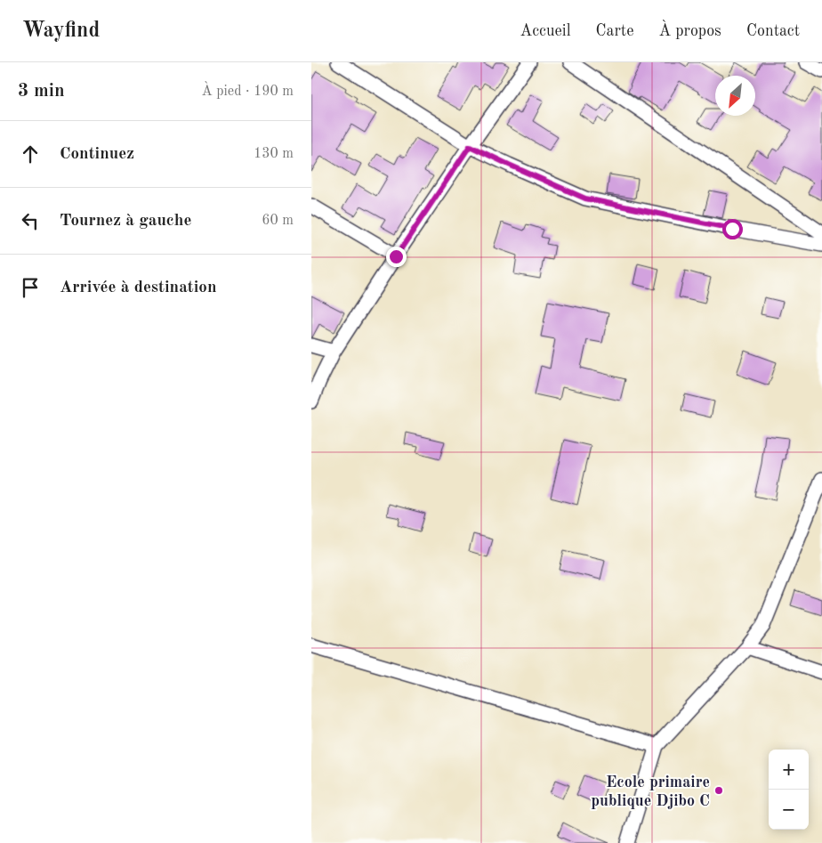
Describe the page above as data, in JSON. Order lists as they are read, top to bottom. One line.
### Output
{"places":["Ecole primaire publique Djibo C"],"north":"bottom left","page":{"header":"Wayfind","nav":["Accueil","Carte","À propos","Contact"],"heading":["3 min","À pied · 190 m"],"list":[["Continuez","130 m"],["Tournez à gauche","60 m"],"Arrivée à destination"],"map_buttons":["+","−"]}}
